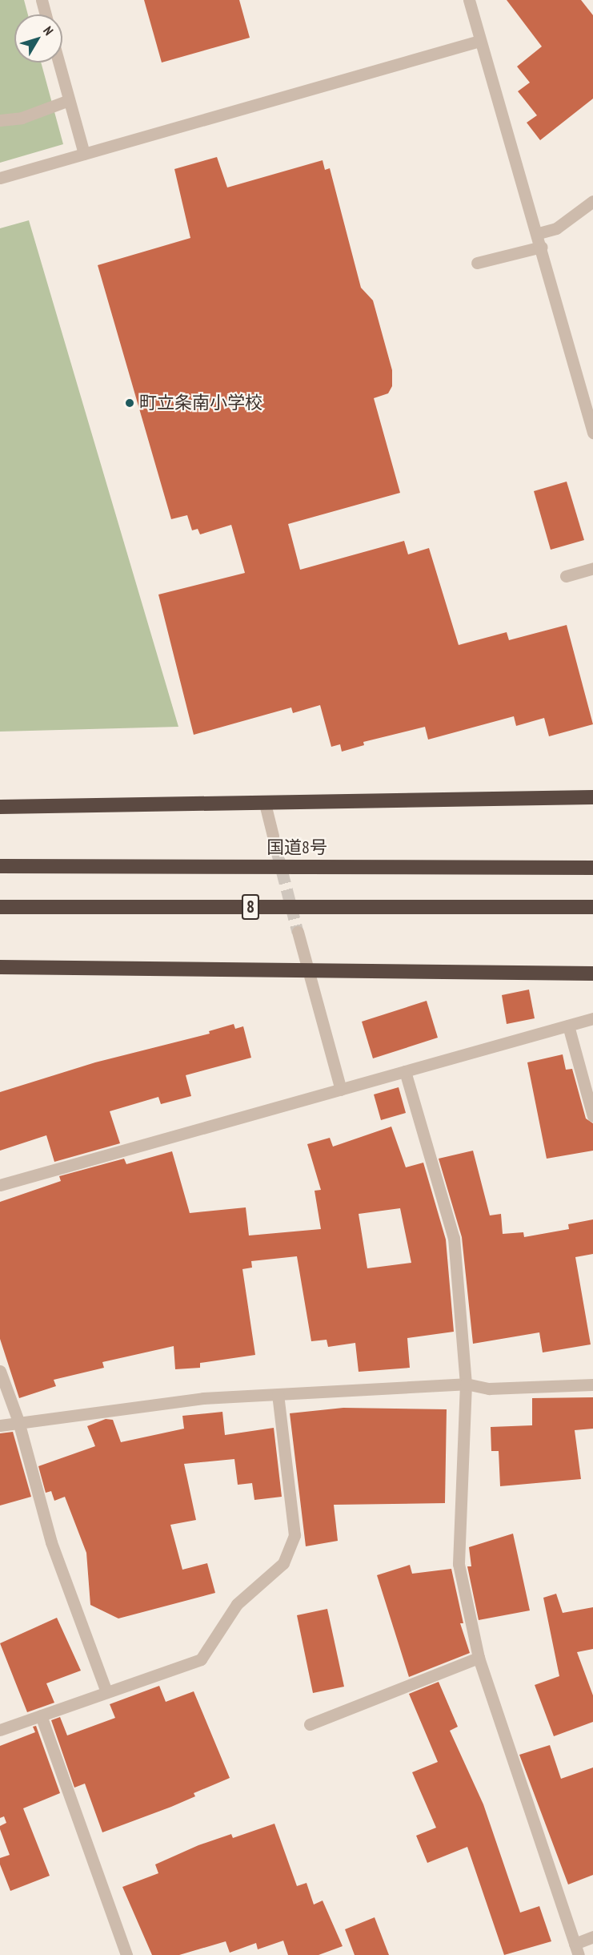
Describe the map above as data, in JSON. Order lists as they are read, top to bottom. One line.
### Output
{"streets":{"highway":["国道8号","8"]},"places":["町立条南小学校"],"north":"top right"}
